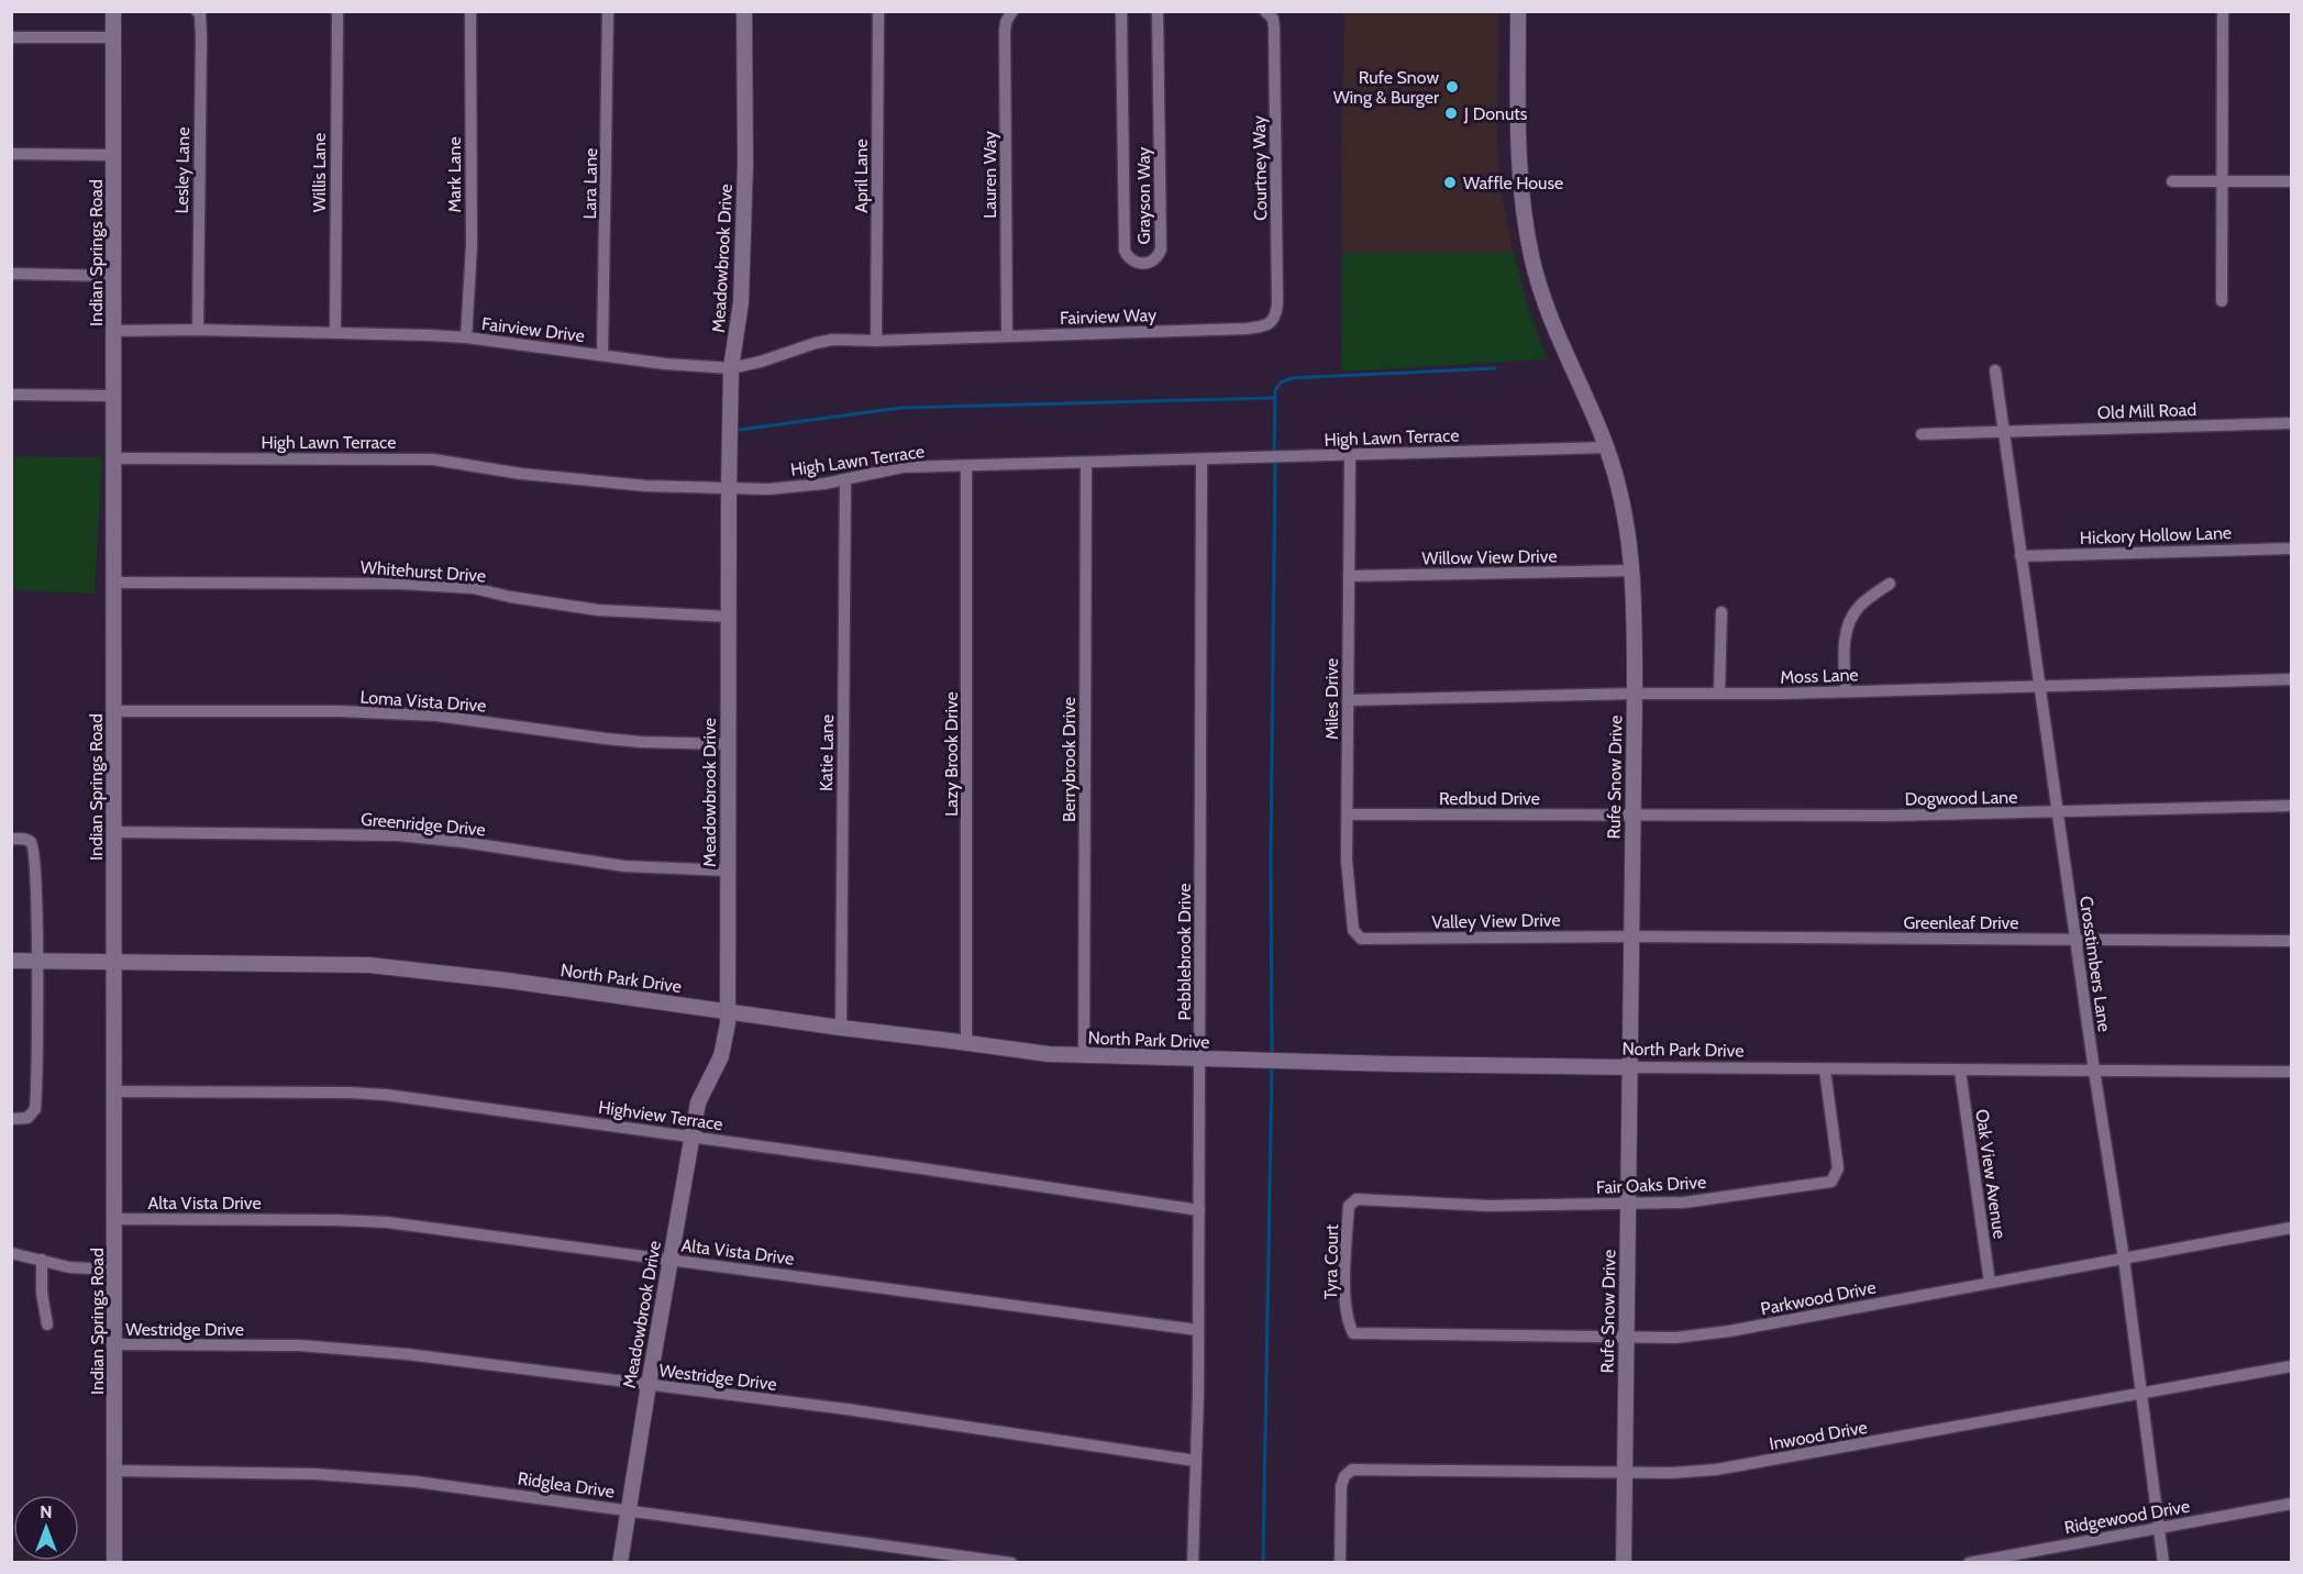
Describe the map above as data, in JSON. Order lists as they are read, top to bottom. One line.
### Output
{"streets":{"street":["Courtney Way","Lesley Lane","Willis Lane","Mark Lane","Lauren Way","April Lane","Lara Lane","Grayson Way","Indian Springs Road","Meadowbrook Drive","Fairview Way","Fairview Drive","Old Mill Road","High Lawn Terrace","Hickory Hollow Lane","Willow View Drive","Whitehurst Drive","Moss Lane","Miles Drive","Loma Vista Drive","Katie Lane","Lazy Brook Drive","Berrybrook Drive","Rufe Snow Drive","Redbud Drive","Dogwood Lane","Greenridge Drive","Valley View Drive","Greenleaf Drive","Pebblebrook Drive","Crosstimbers Lane","North Park Drive","Highview Terrace","Oak View Avenue","Fair Oaks Drive","Alta Vista Drive","Tyra Court","Parkwood Drive","Westridge Drive","Inwood Drive","Ridglea Drive","Ridgewood Drive"]},"crossings":[["Courtney Way","Fairview Way"],["Lesley Lane","Fairview Drive"],["Willis Lane","Fairview Drive"],["Mark Lane","Fairview Drive"],["Lauren Way","Fairview Way"],["April Lane","Fairview Drive"],["Lara Lane","Fairview Drive"],["Indian Springs Road","Fairview Drive"],["Indian Springs Road","High Lawn Terrace"],["Indian Springs Road","Whitehurst Drive"],["Indian Springs Road","Loma Vista Drive"],["Indian Springs Road","Greenridge Drive"],["Indian Springs Road","North Park Drive"],["Indian Springs Road","Highview Terrace"],["Indian Springs Road","Alta Vista Drive"],["Indian Springs Road","Westridge Drive"],["Indian Springs Road","Ridglea Drive"],["Meadowbrook Drive","Fairview Drive"],["Meadowbrook Drive","High Lawn Terrace"],["Meadowbrook Drive","Whitehurst Drive"],["Meadowbrook Drive","Loma Vista Drive"],["Meadowbrook Drive","Greenridge Drive"],["Meadowbrook Drive","North Park Drive"],["Meadowbrook Drive","Highview Terrace"],["Meadowbrook Drive","Alta Vista Drive"],["Meadowbrook Drive","Westridge Drive"],["Meadowbrook Drive","Ridglea Drive"],["Fairview Way","Fairview Drive"],["Old Mill Road","Crosstimbers Lane"],["High Lawn Terrace","Miles Drive"],["High Lawn Terrace","Katie Lane"],["High Lawn Terrace","Lazy Brook Drive"],["High Lawn Terrace","Berrybrook Drive"],["High Lawn Terrace","Rufe Snow Drive"],["High Lawn Terrace","Pebblebrook Drive"],["Hickory Hollow Lane","Crosstimbers Lane"],["Willow View Drive","Miles Drive"],["Willow View Drive","Rufe Snow Drive"],["Moss Lane","Miles Drive"],["Moss Lane","Rufe Snow Drive"],["Moss Lane","Crosstimbers Lane"],["Miles Drive","Redbud Drive"],["Miles Drive","Valley View Drive"],["Katie Lane","North Park Drive"],["Lazy Brook Drive","North Park Drive"],["Berrybrook Drive","North Park Drive"],["Rufe Snow Drive","Redbud Drive"],["Rufe Snow Drive","Dogwood Lane"],["Rufe Snow Drive","Valley View Drive"],["Rufe Snow Drive","Greenleaf Drive"],["Rufe Snow Drive","North Park Drive"],["Rufe Snow Drive","Fair Oaks Drive"],["Rufe Snow Drive","Parkwood Drive"],["Rufe Snow Drive","Inwood Drive"],["Redbud Drive","Dogwood Lane"],["Dogwood Lane","Crosstimbers Lane"],["Valley View Drive","Greenleaf Drive"],["Greenleaf Drive","Crosstimbers Lane"],["Pebblebrook Drive","North Park Drive"],["Pebblebrook Drive","Highview Terrace"],["Pebblebrook Drive","Alta Vista Drive"],["Pebblebrook Drive","Westridge Drive"],["Crosstimbers Lane","North Park Drive"],["Crosstimbers Lane","Parkwood Drive"],["Crosstimbers Lane","Inwood Drive"],["Crosstimbers Lane","Ridgewood Drive"],["North Park Drive","Oak View Avenue"],["North Park Drive","Fair Oaks Drive"],["Oak View Avenue","Parkwood Drive"],["Fair Oaks Drive","Tyra Court"],["Tyra Court","Parkwood Drive"]],"places":["Rufe Snow Wing & Burger","J Donuts","Waffle House"],"north":"top"}
